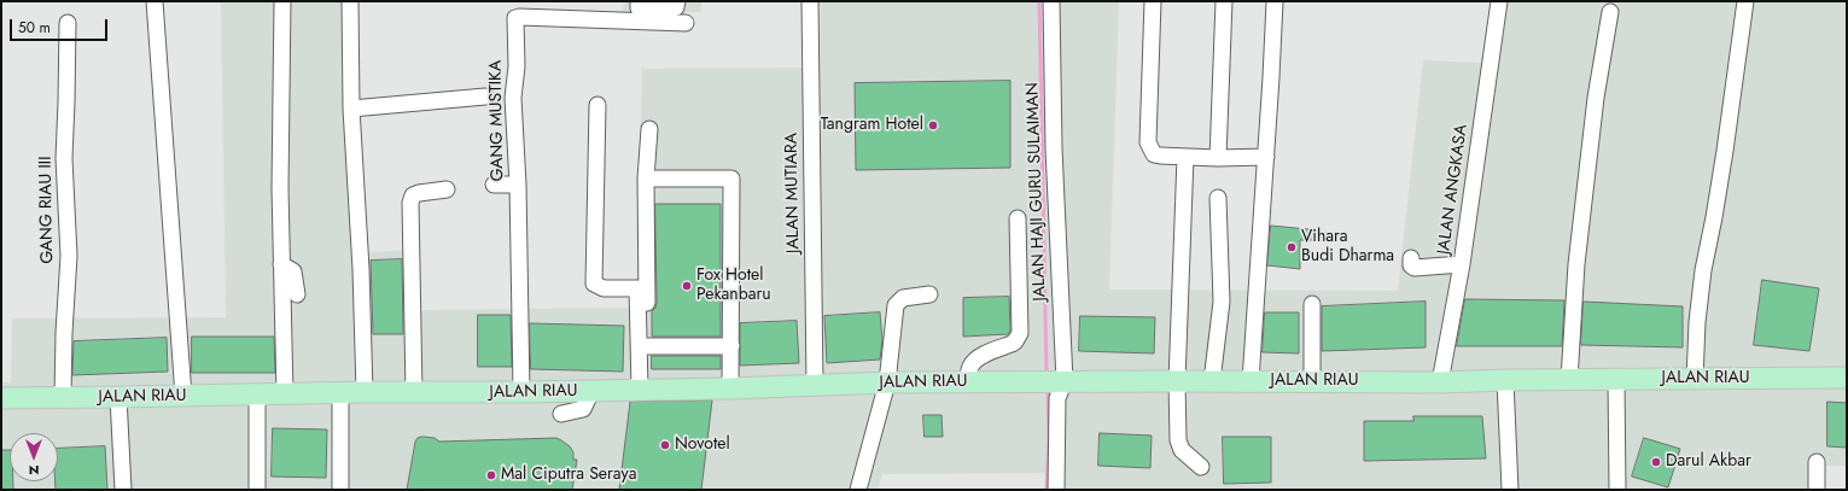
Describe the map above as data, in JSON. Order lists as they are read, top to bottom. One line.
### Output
{"streets":{"main road":["JALAN RIAU"],"street":["GANG MUSTIKA","JALAN ANGKASA","JALAN HAJI GURU SULAIMAN","JALAN MUTIARA","GANG RIAU III"]},"crossings":[["GANG MUSTIKA","JALAN RIAU"],["JALAN ANGKASA","JALAN RIAU"],["JALAN HAJI GURU SULAIMAN","JALAN RIAU"],["JALAN MUTIARA","JALAN RIAU"],["GANG RIAU III","JALAN RIAU"]],"places":["Tangram Hotel","Vihara Budi Dharma","Fox Hotel Pekanbaru","Novotel","Darul Akbar","Mal Ciputra Seraya"],"scale_bar":"50 m","north":"bottom"}
